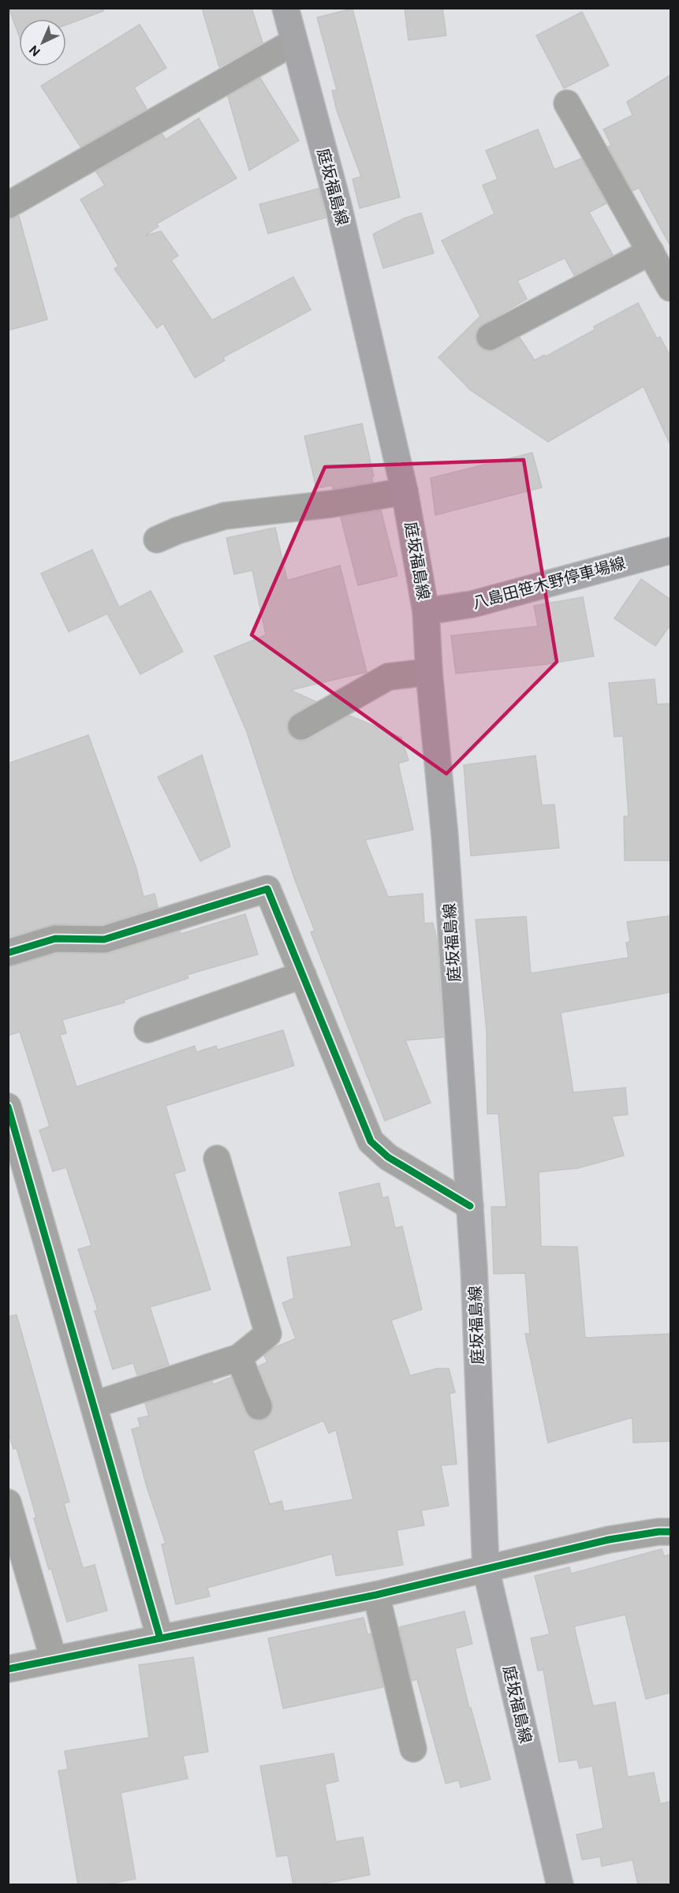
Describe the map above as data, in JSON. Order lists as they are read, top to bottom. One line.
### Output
{"streets":{"main road":["庭坂福島線","八島田笹木野停車場線"]},"crossings":[["庭坂福島線","八島田笹木野停車場線"]],"north":"bottom left"}
